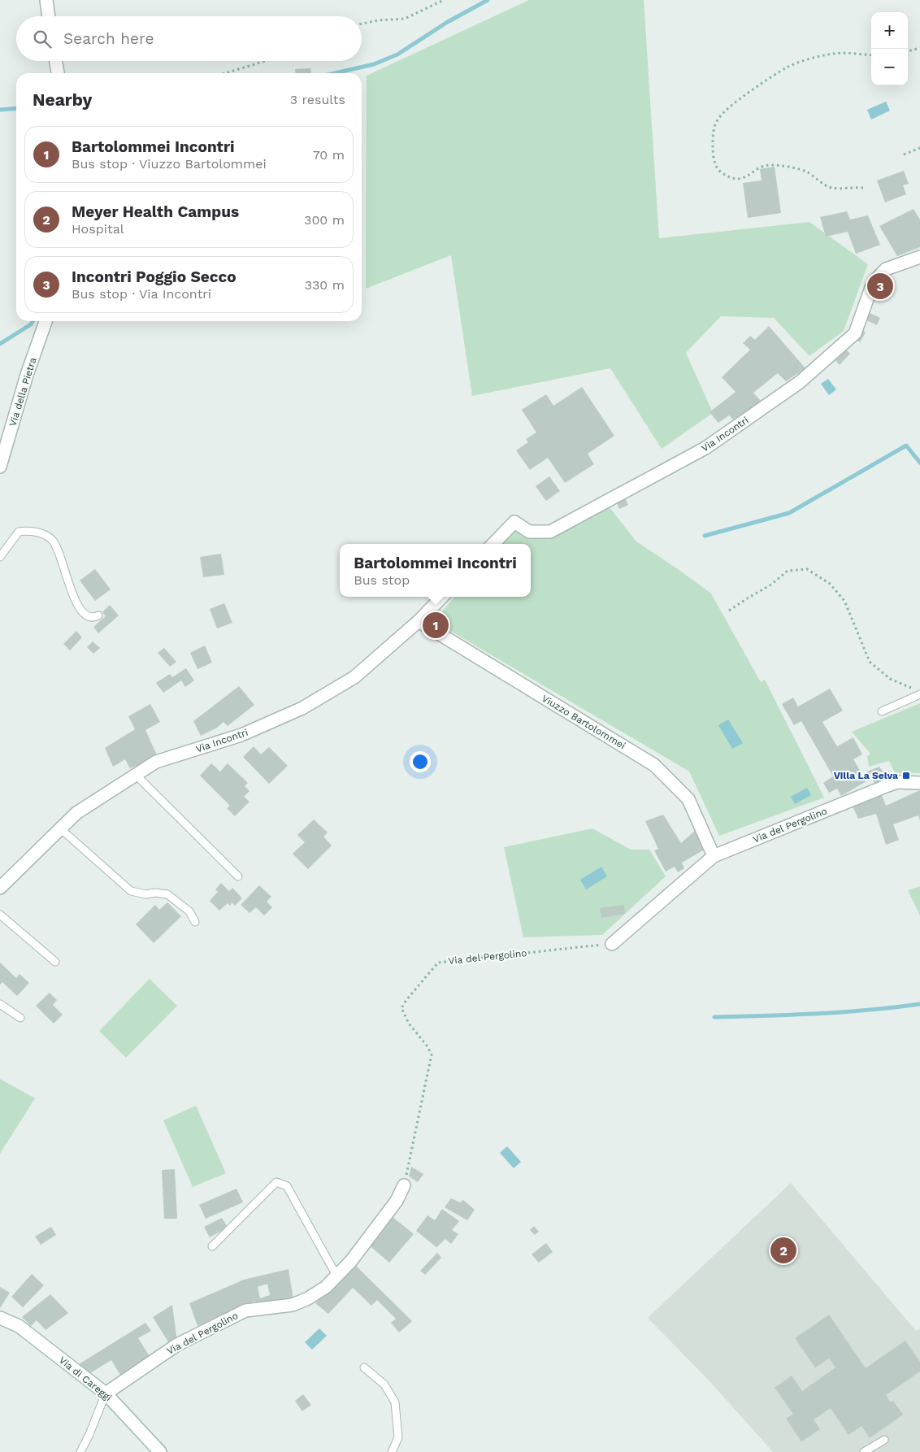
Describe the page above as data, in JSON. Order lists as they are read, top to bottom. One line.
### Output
{"streets":{"street":["Via della Pietra","Via Incontri","Viuzzo Bartolommei","Via del Pergolino","Via di Careggi"]},"crossings":[["Via Incontri","Viuzzo Bartolommei"],["Viuzzo Bartolommei","Via del Pergolino"],["Via del Pergolino","Via di Careggi"]],"places":{"transit":["Villa La Selva"]},"page":{"map_buttons":["+","−"],"search":"Search here","heading":["Nearby","3 results"],"list":[{"mark":"1","name":"Bartolommei Incontri","note":"Bus stop · Viuzzo Bartolommei","value":"70 m"},{"mark":"2","name":"Meyer Health Campus","note":"Hospital","value":"300 m"},{"mark":"3","name":"Incontri Poggio Secco","note":"Bus stop · Via Incontri","value":"330 m"}],"pins":["3","1","2"],"popup":["Bartolommei Incontri","Bus stop"]}}
